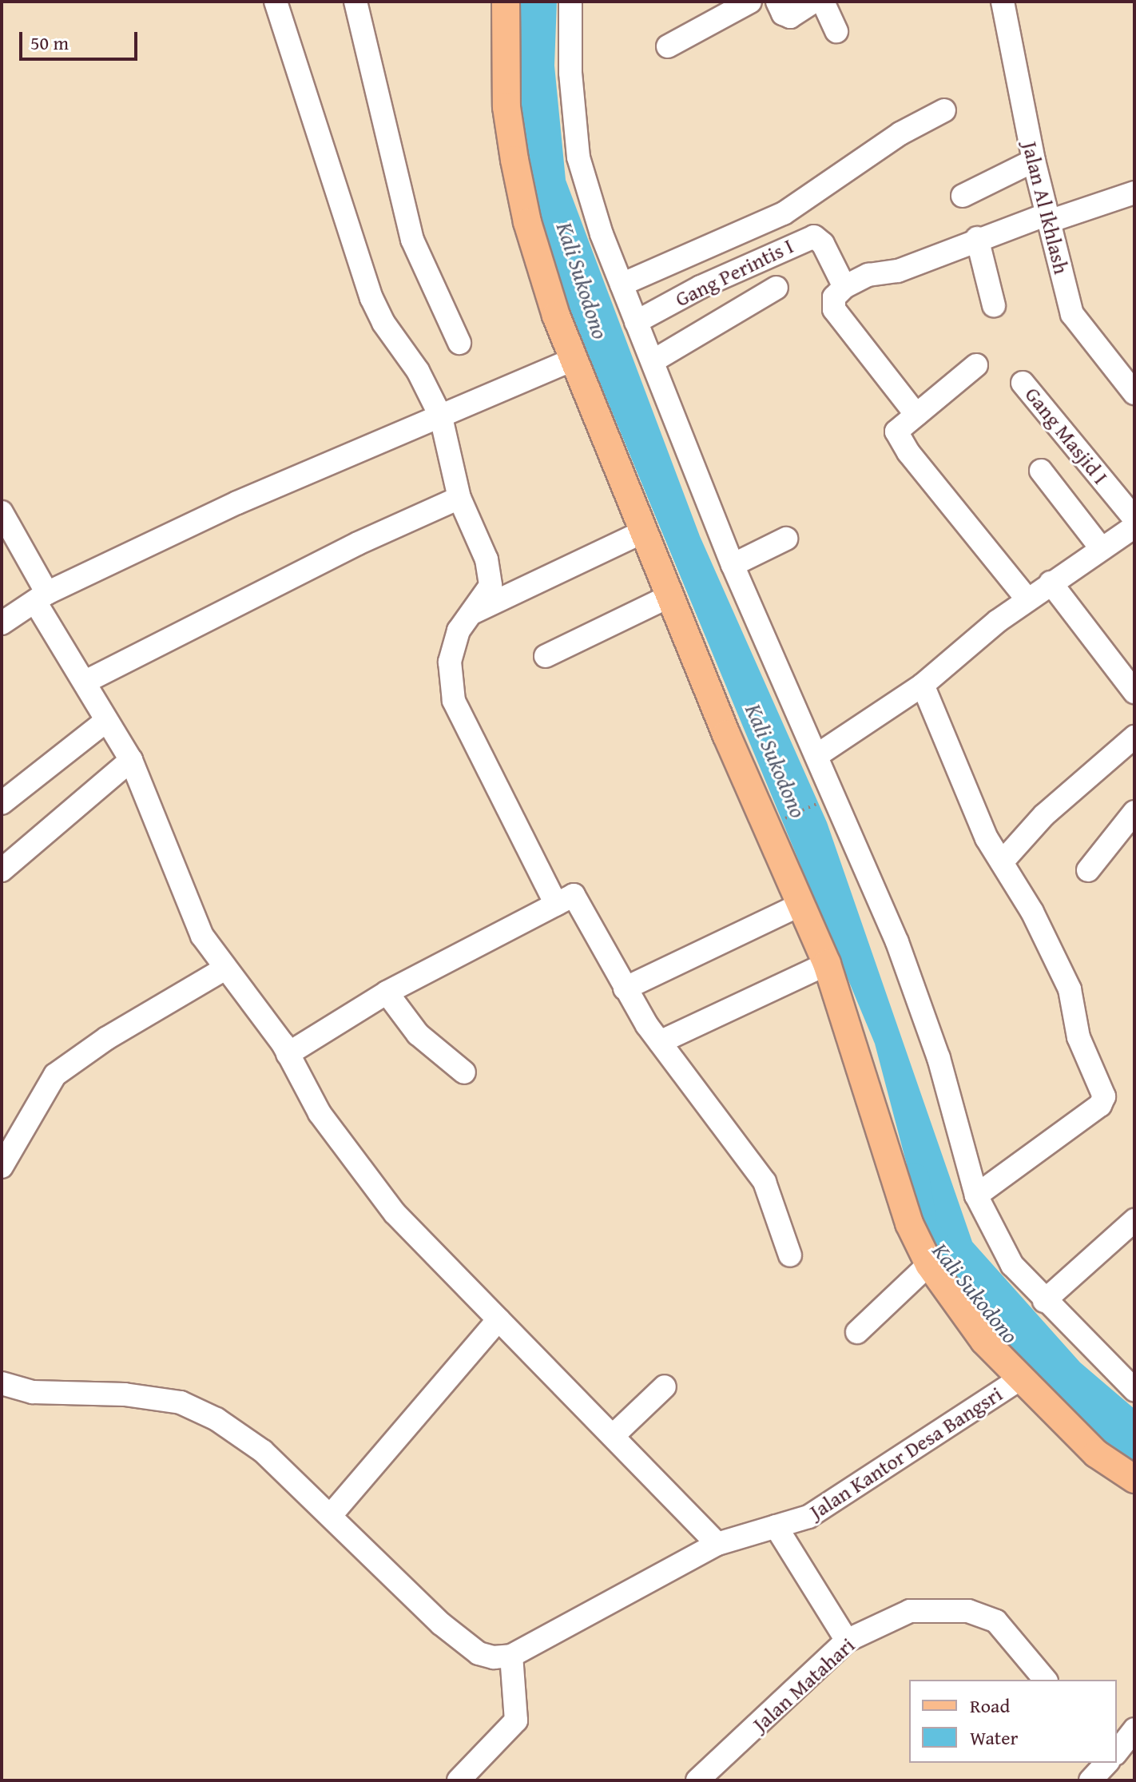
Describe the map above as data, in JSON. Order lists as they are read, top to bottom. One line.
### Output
{"streets":{"street":["Jalan Al Ikhlash","Gang Perintis I","Gang Masjid I","Jalan Kantor Desa Bangsri","Jalan Matahari"]},"water":["Kali Sukodono"],"legend":["Road","Water"],"scale_bar":"50 m"}
